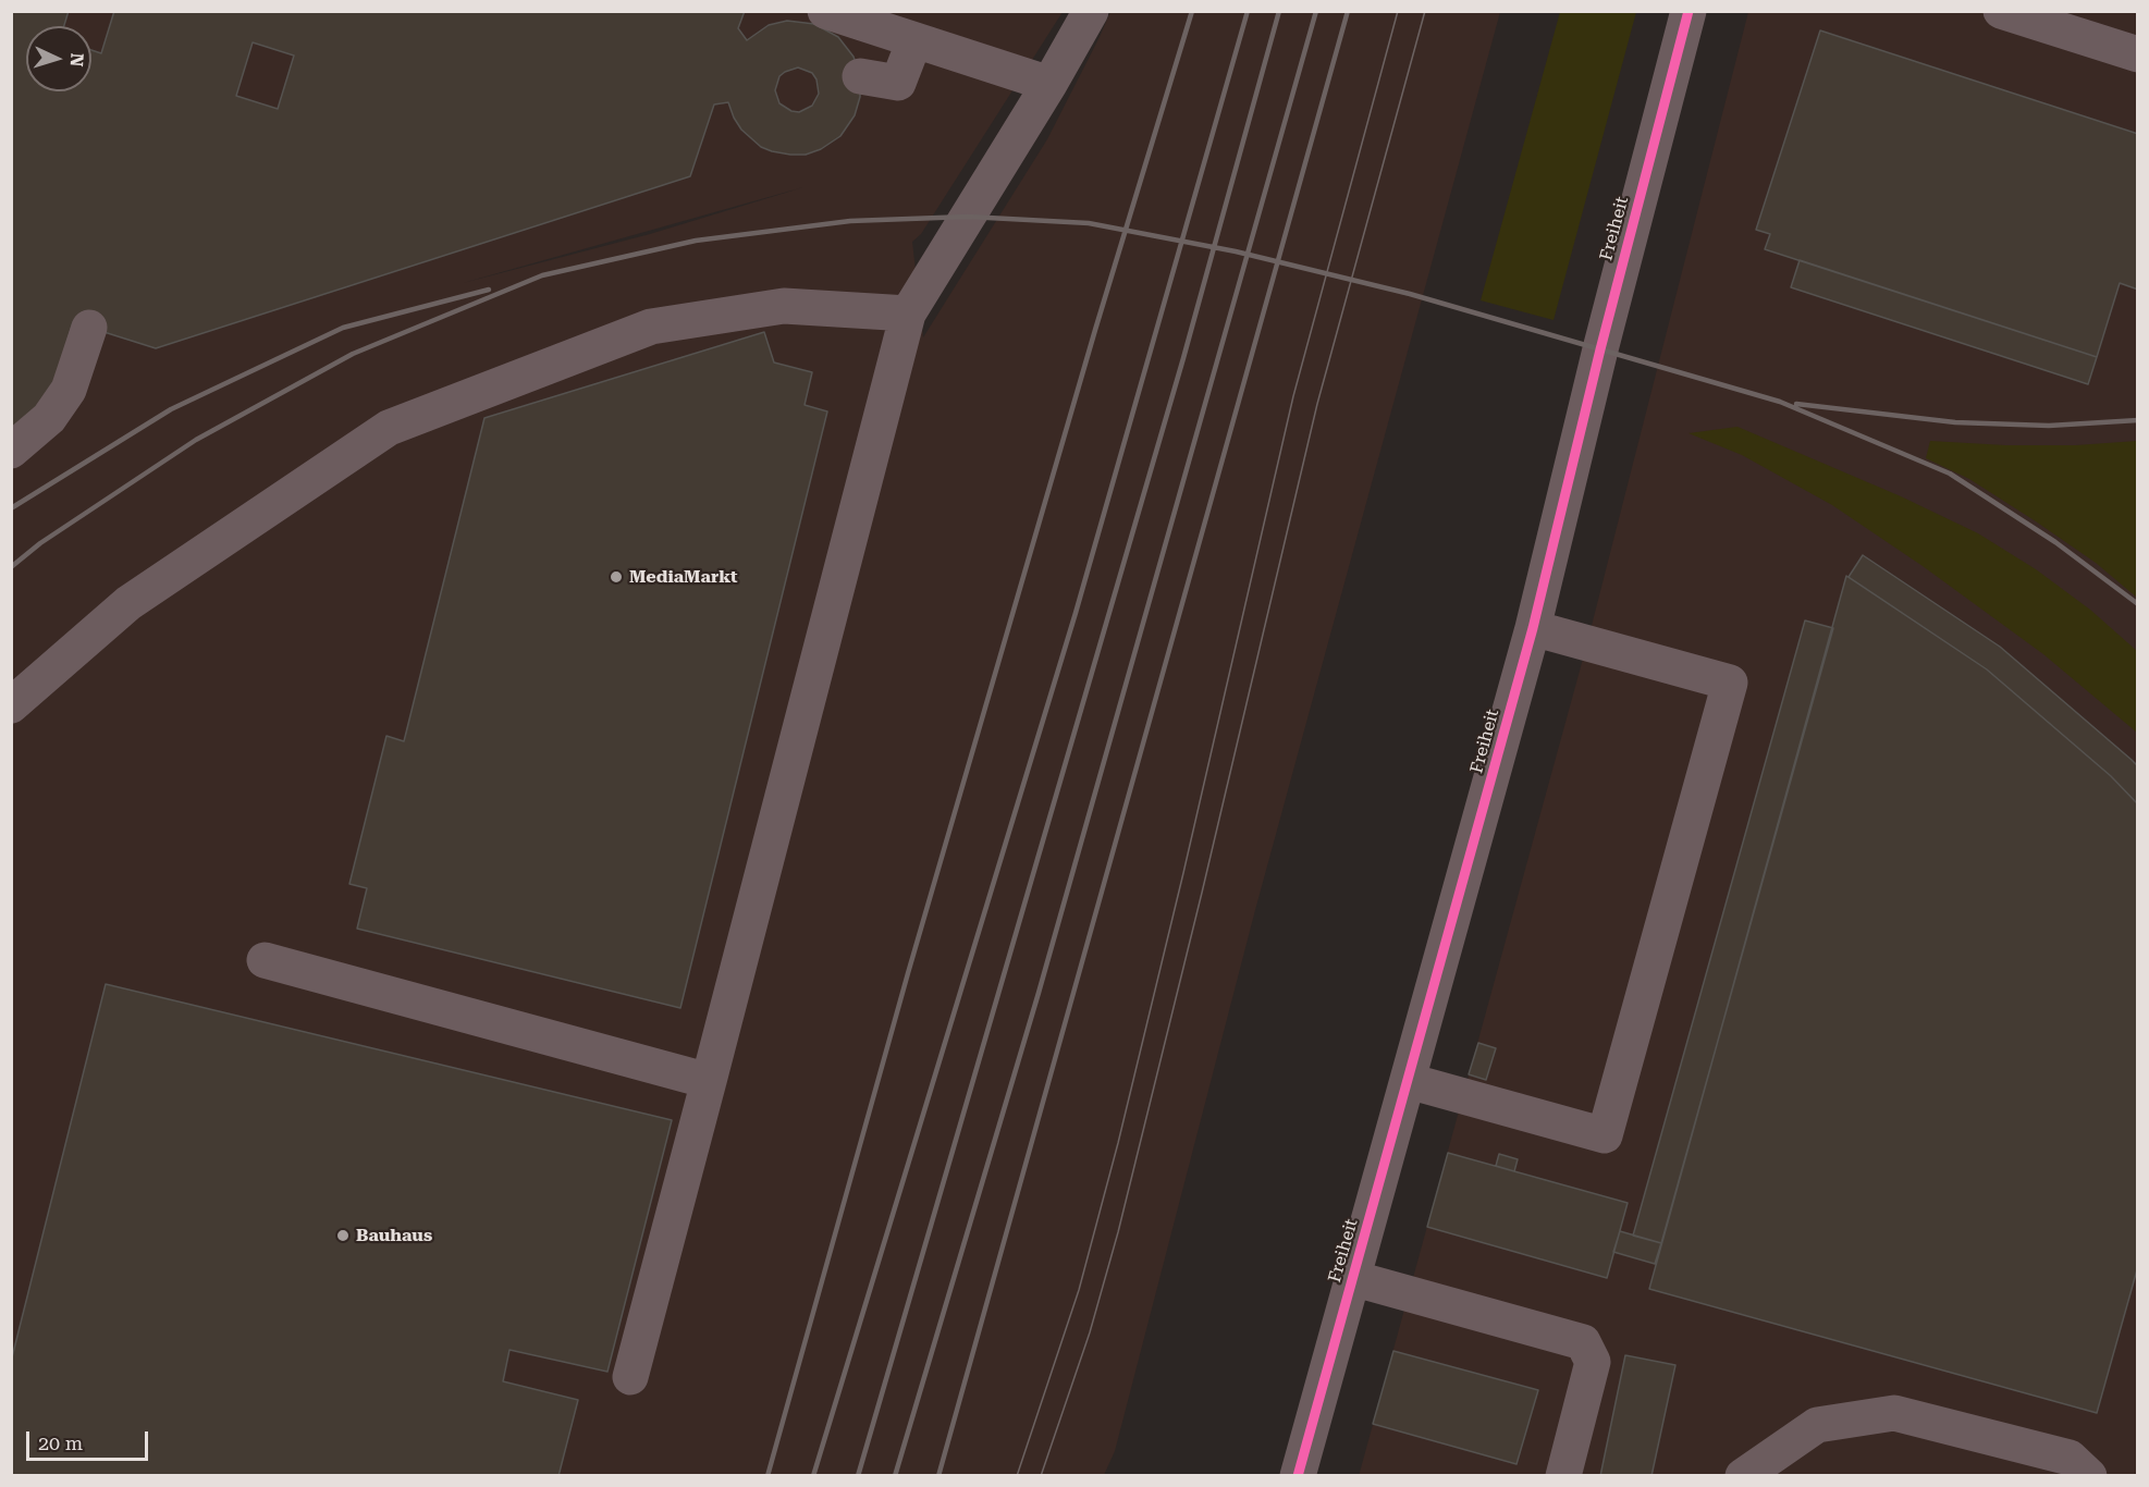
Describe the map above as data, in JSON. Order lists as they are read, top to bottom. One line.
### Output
{"streets":{"street":["Freiheit"]},"places":["MediaMarkt","Bauhaus"],"scale_bar":"20 m","north":"right"}
